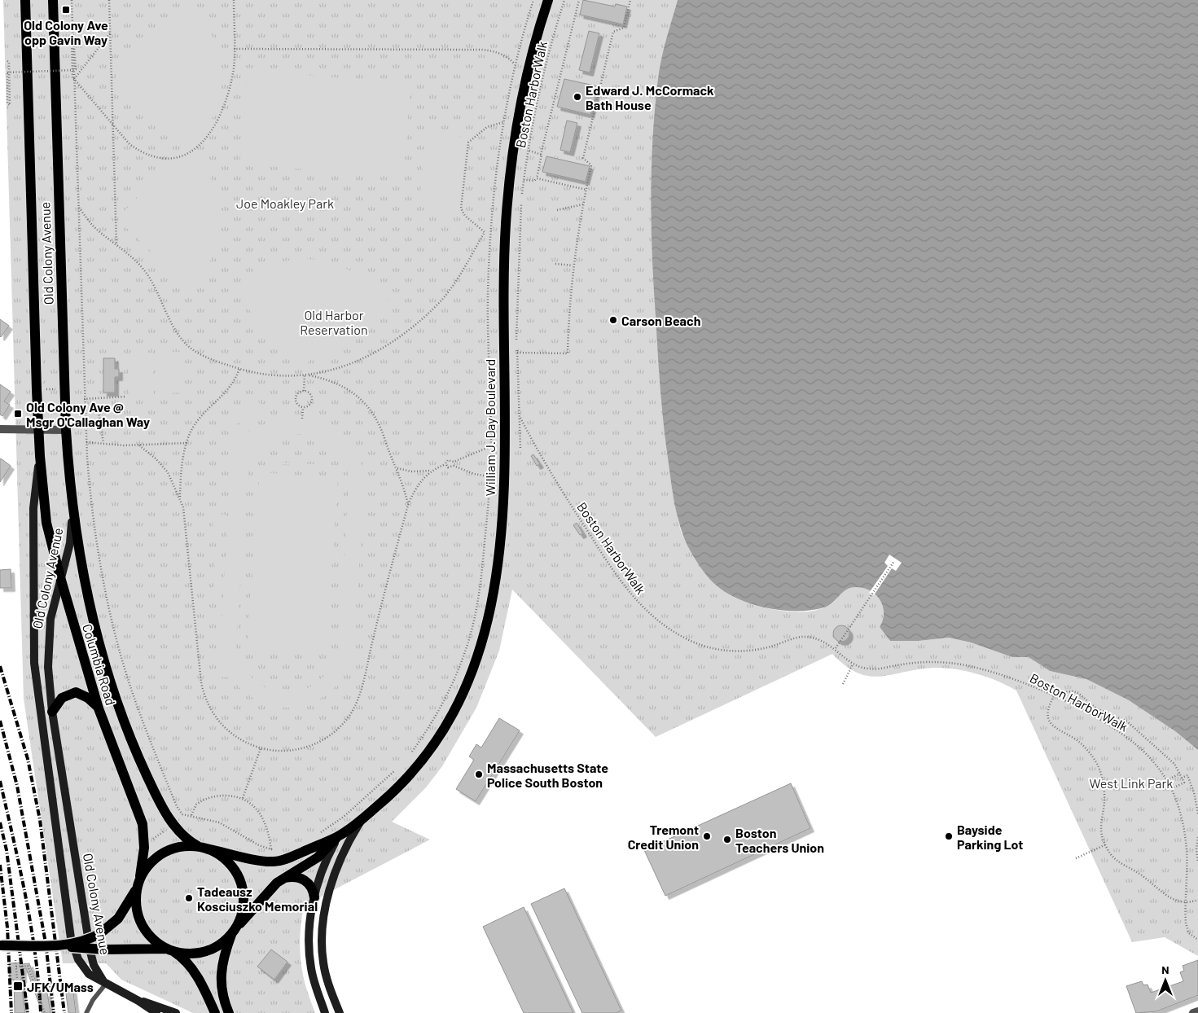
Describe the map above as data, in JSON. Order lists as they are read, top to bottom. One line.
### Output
{"streets":{"main road":["Old Colony Avenue","William J. Day Boulevard","Columbia Road"],"path":["Boston HarborWalk"]},"crossings":[["Old Colony Avenue","Columbia Road"],["William J. Day Boulevard","Columbia Road"]],"parks":["Joe Moakley Park","Old Harbor Reservation","West Link Park"],"places":{"transit":["Old Colony Ave opp Gavin Way","Old Colony Ave @ Msgr O'Callaghan Way","JFK/UMass"],"other":["Edward J. McCormack Bath House","Carson Beach","Massachusetts State Police South Boston","Tremont Credit Union","Bayside Parking Lot","Boston Teachers Union","Tadeausz Kosciuszko Memorial"]},"north":"top"}
